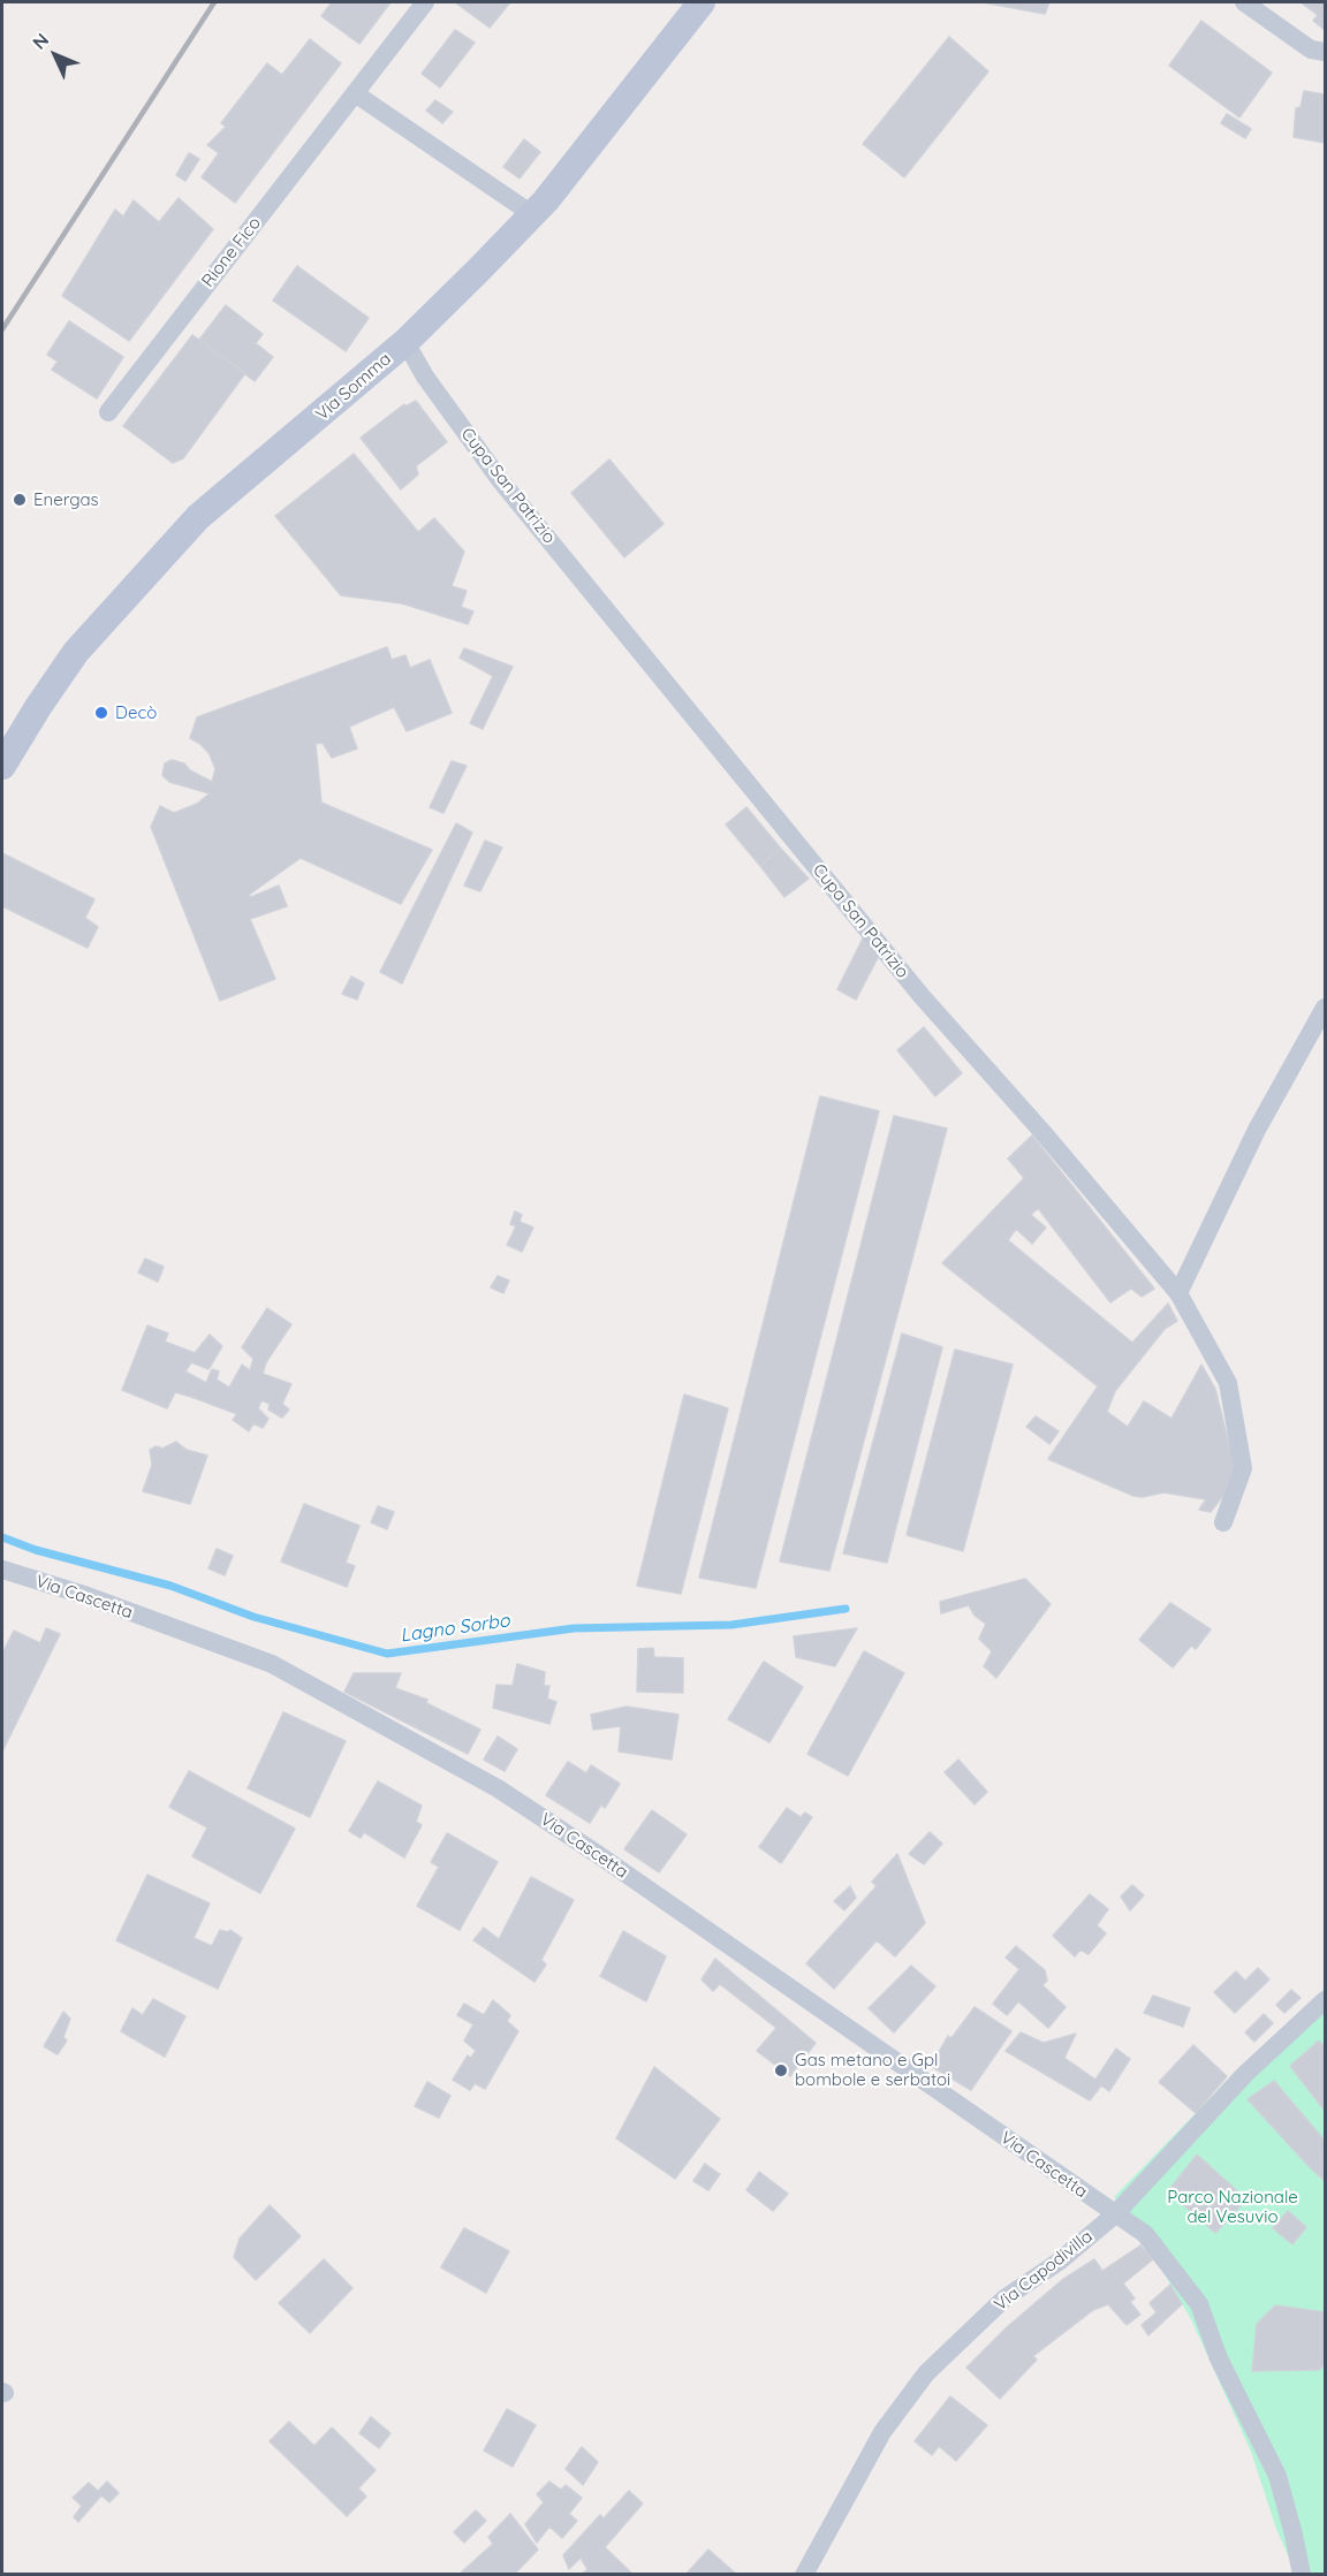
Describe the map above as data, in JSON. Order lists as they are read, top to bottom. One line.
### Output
{"streets":{"main road":["Via Somma"],"street":["Rione Fico","Cupa San Patrizio","Via Cascetta","Via Capodivilla"]},"crossings":[["Via Somma","Cupa San Patrizio"],["Via Cascetta","Via Capodivilla"]],"water":["Lagno Sorbo"],"parks":["Parco Nazionale del Vesuvio"],"places":["Energas","Decò","Gas metano e Gpl bombole e serbatoi"],"north":"top left"}
